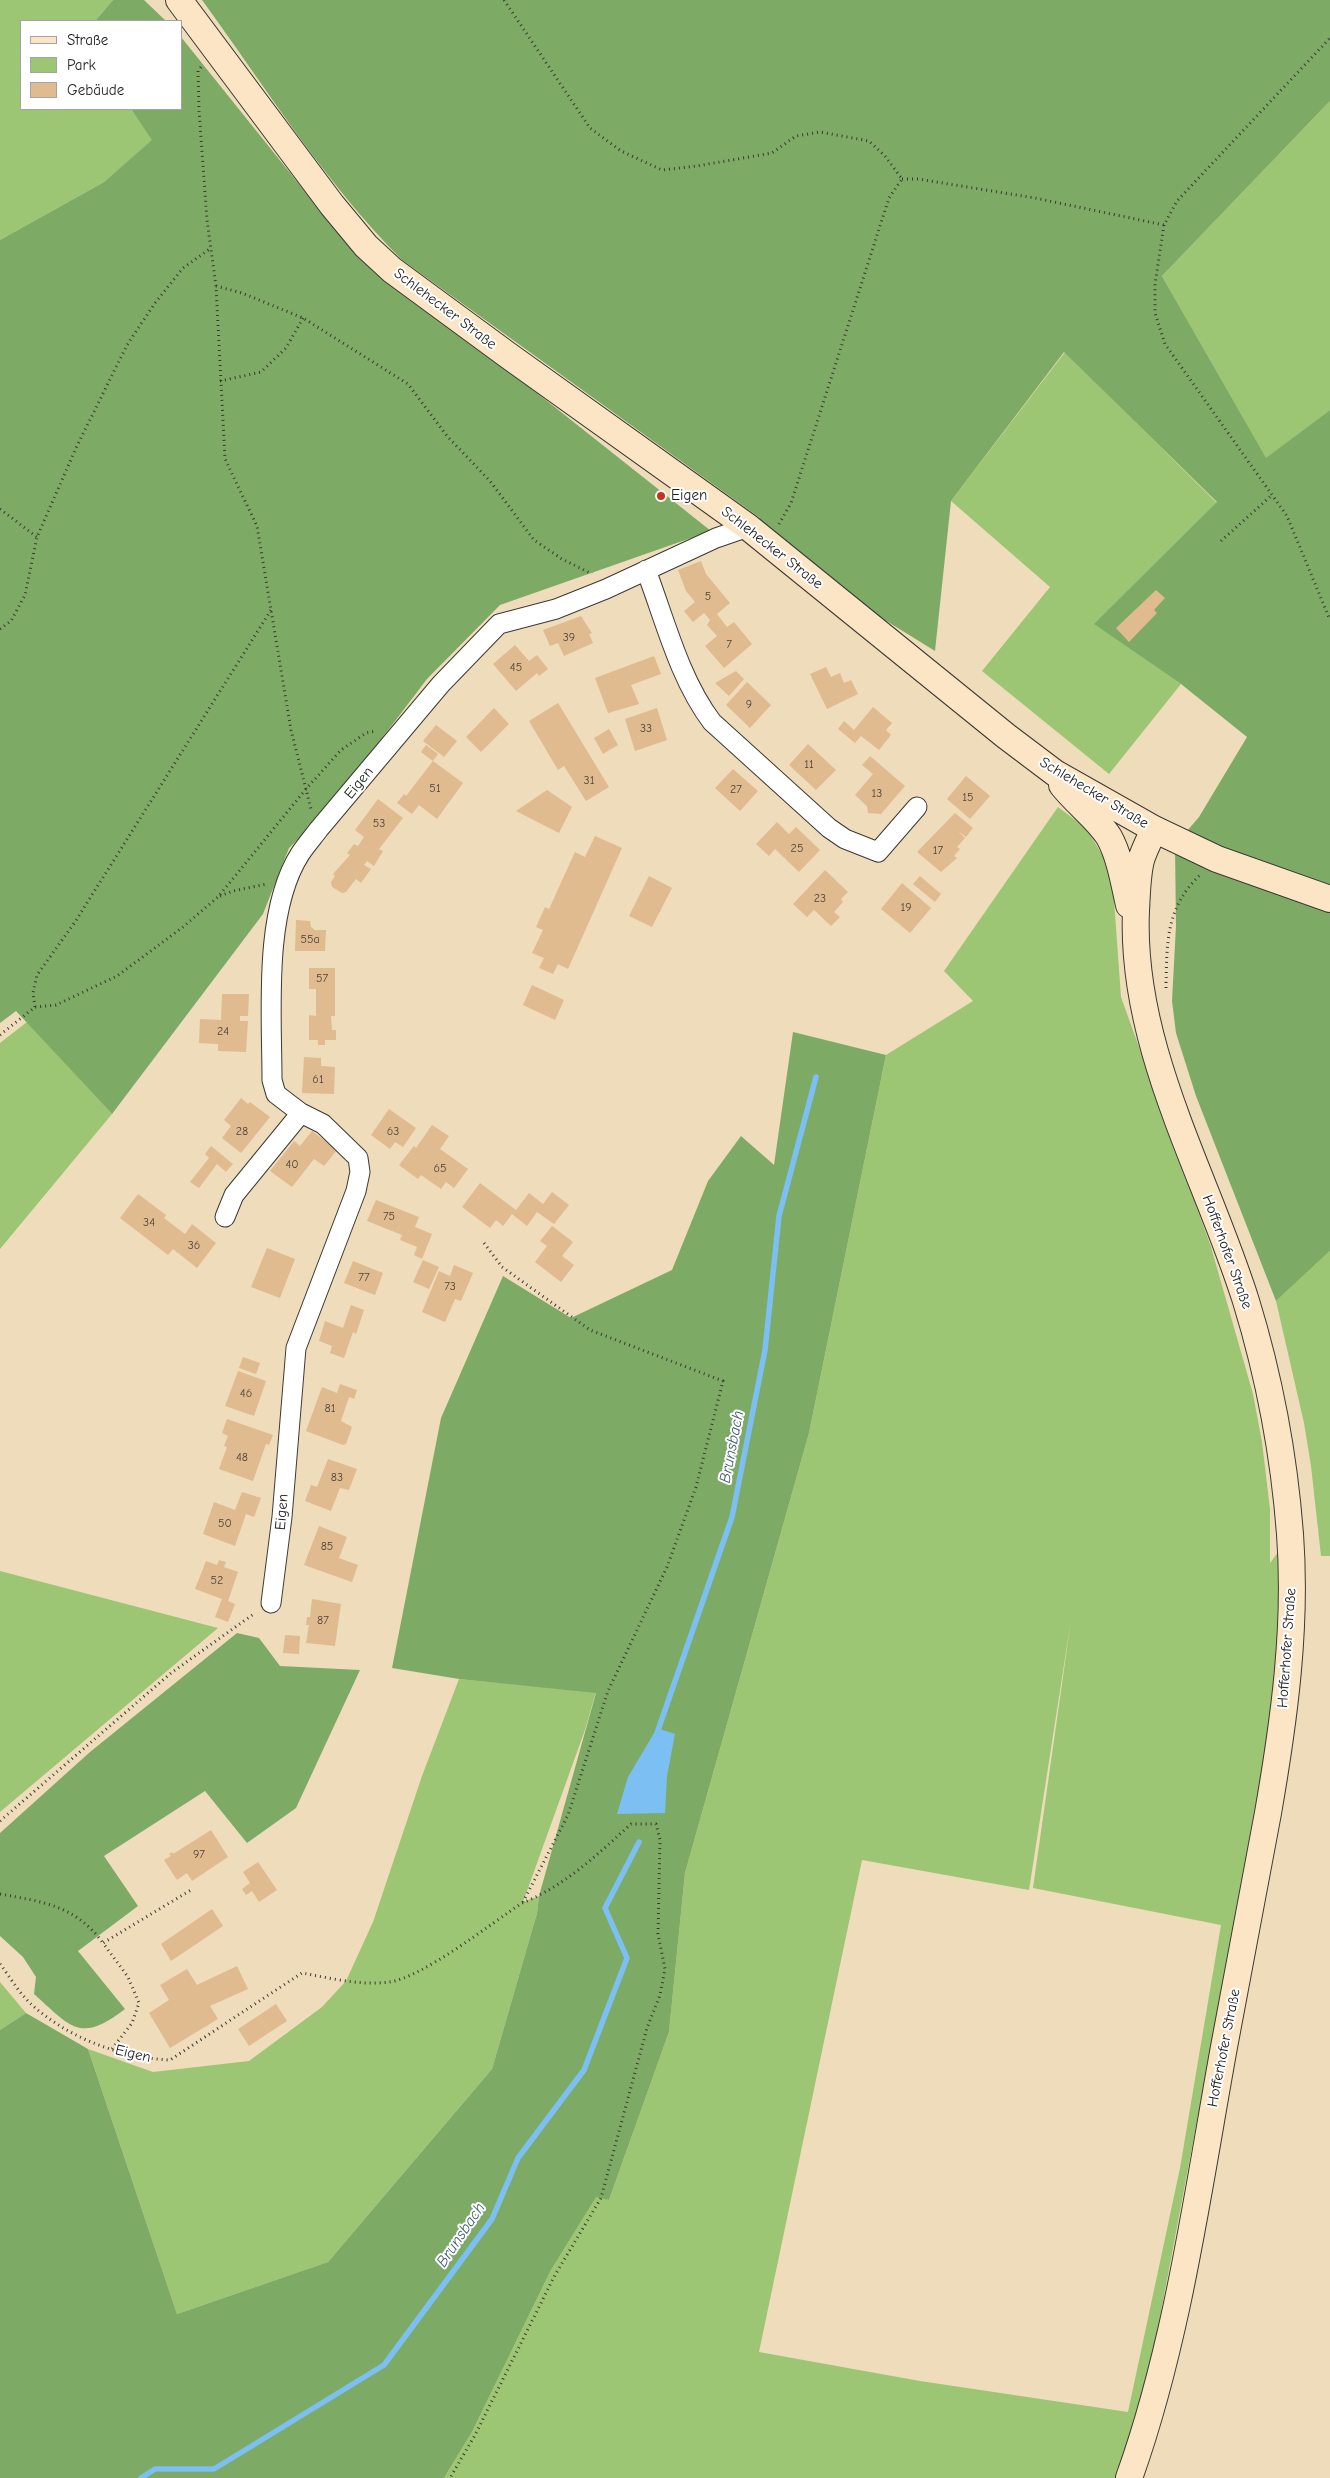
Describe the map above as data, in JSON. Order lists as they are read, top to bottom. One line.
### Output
{"streets":{"street":["Schlehecker Straße","Eigen","Hofferhofer Straße"]},"crossings":[["Schlehecker Straße","Eigen"],["Schlehecker Straße","Hofferhofer Straße"]],"water":["Brunsbach"],"places":["Eigen"],"house_numbers":["5","39","7","45","9","33","11","31","51","27","13","15","53","25","17","23","19","55a","57","24","61","28","63","40","65","75","34","36","77","73","46","81","48","83","50","85","52","87","97"],"legend":["Straße","Park","Gebäude"]}
